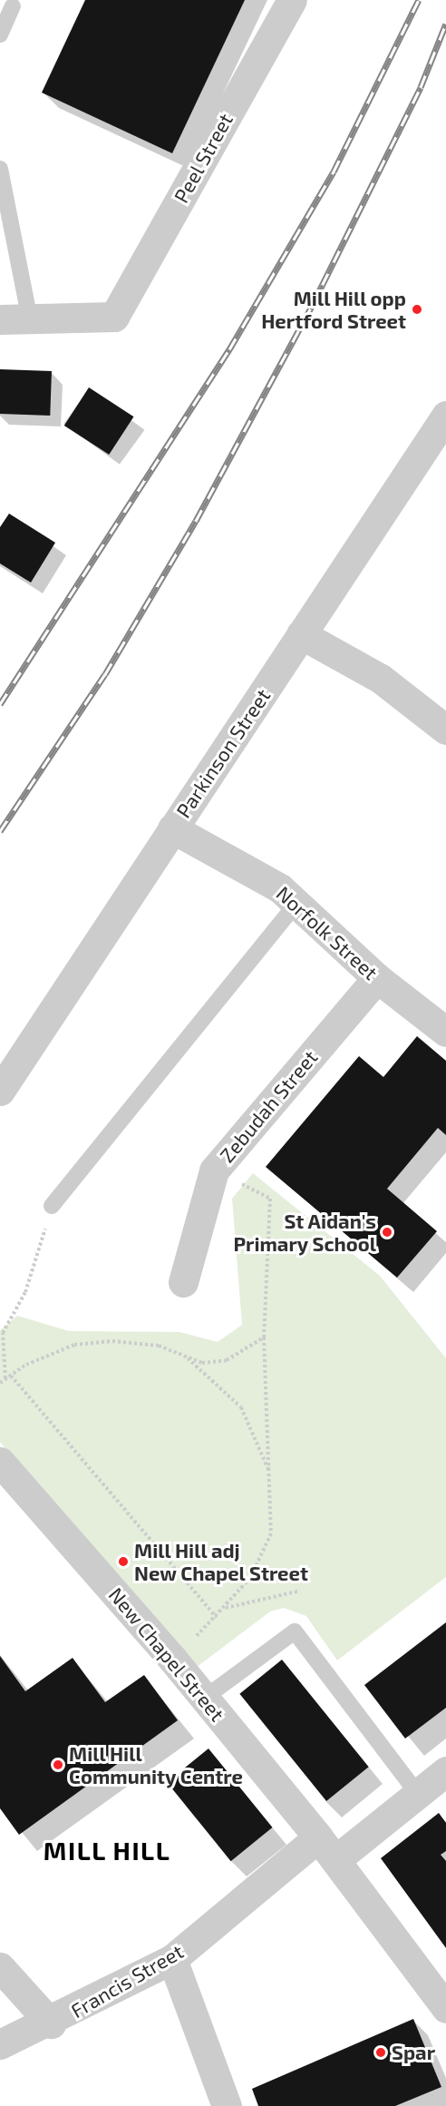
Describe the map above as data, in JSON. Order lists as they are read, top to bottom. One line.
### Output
{"streets":{"street":["Peel Street","Parkinson Street","Norfolk Street","Zebudah Street","New Chapel Street","Francis Street"]},"crossings":[["Parkinson Street","Norfolk Street"],["Norfolk Street","Zebudah Street"],["New Chapel Street","Francis Street"]],"districts":["MILL HILL"],"places":["Mill Hill opp Hertford Street","St Aidan's Primary School","Mill Hill adj New Chapel Street","Mill Hill Community Centre","Spar"]}
